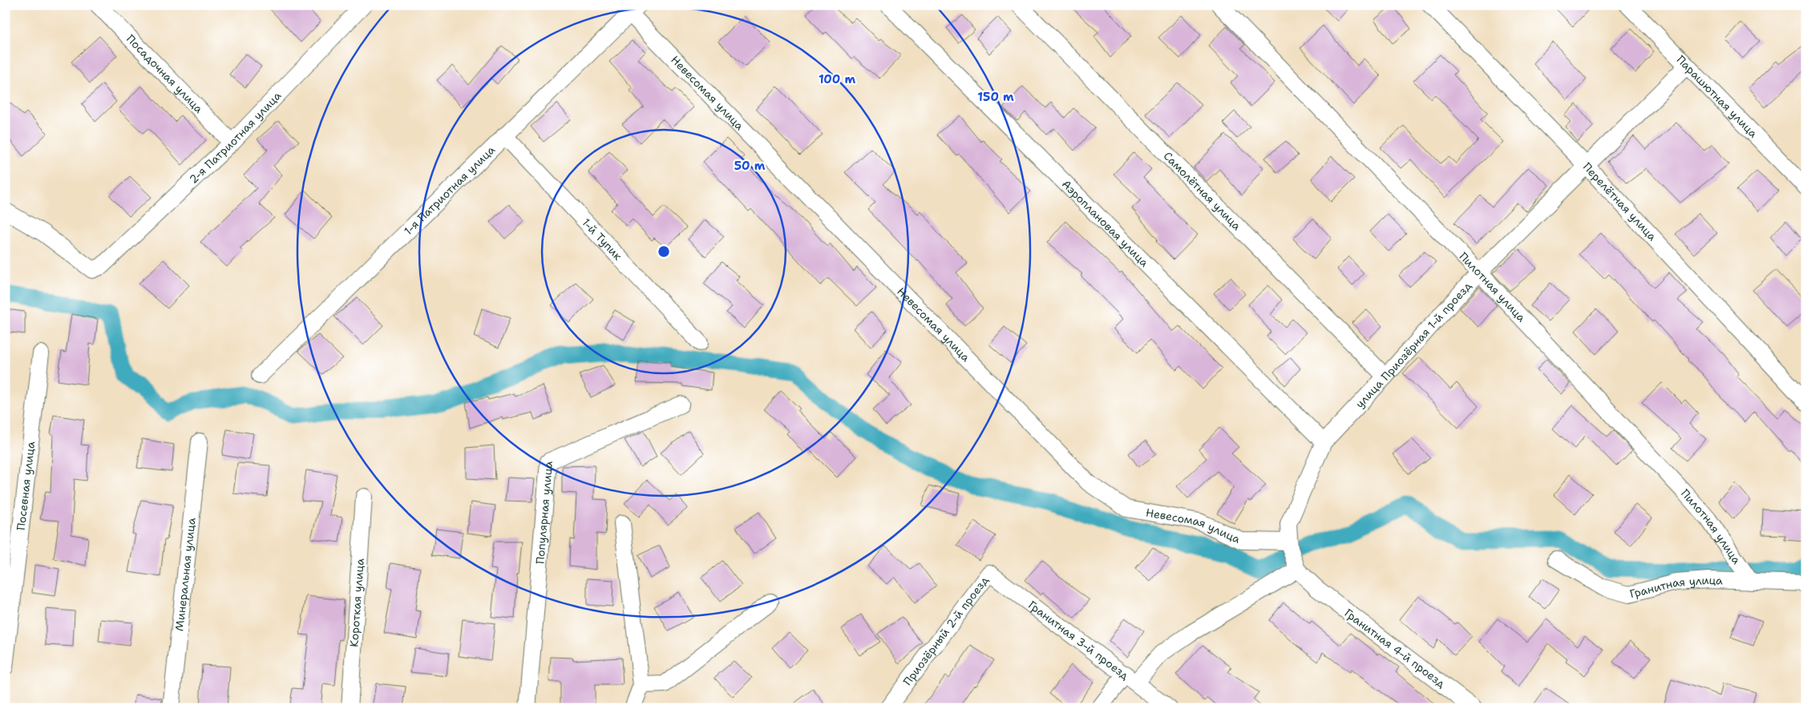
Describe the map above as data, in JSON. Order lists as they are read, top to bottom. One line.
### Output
{"streets":{"street":["Посадочная улица","Невесомая улица","Парашютная улица","2-я Патриотная улица","1-я Патриотная улица","Самолётная улица","Перелётная улица","Аэроплановая улица","1-й Тупик","Пилотная улица","улица Приозёрная 1-й проезд","Посевная улица","Популярная улица","Минеральная улица","Гранитная улица","Короткая улица","Приозёрный 2-й проезд","Гранитная 3-й проезд","Гранитная 4-й проезд"]},"crossings":[["Посадочная улица","2-я Патриотная улица"],["Невесомая улица","1-я Патриотная улица"],["Невесомая улица","улица Приозёрная 1-й проезд"],["Парашютная улица","улица Приозёрная 1-й проезд"],["1-я Патриотная улица","1-й Тупик"],["Самолётная улица","улица Приозёрная 1-й проезд"],["Перелётная улица","улица Приозёрная 1-й проезд"],["Аэроплановая улица","улица Приозёрная 1-й проезд"],["Пилотная улица","улица Приозёрная 1-й проезд"],["Пилотная улица","Гранитная улица"],["улица Приозёрная 1-й проезд","Гранитная 4-й проезд"],["Приозёрный 2-й проезд","Гранитная 3-й проезд"]],"rings":["100 m","150 m","50 m"]}
